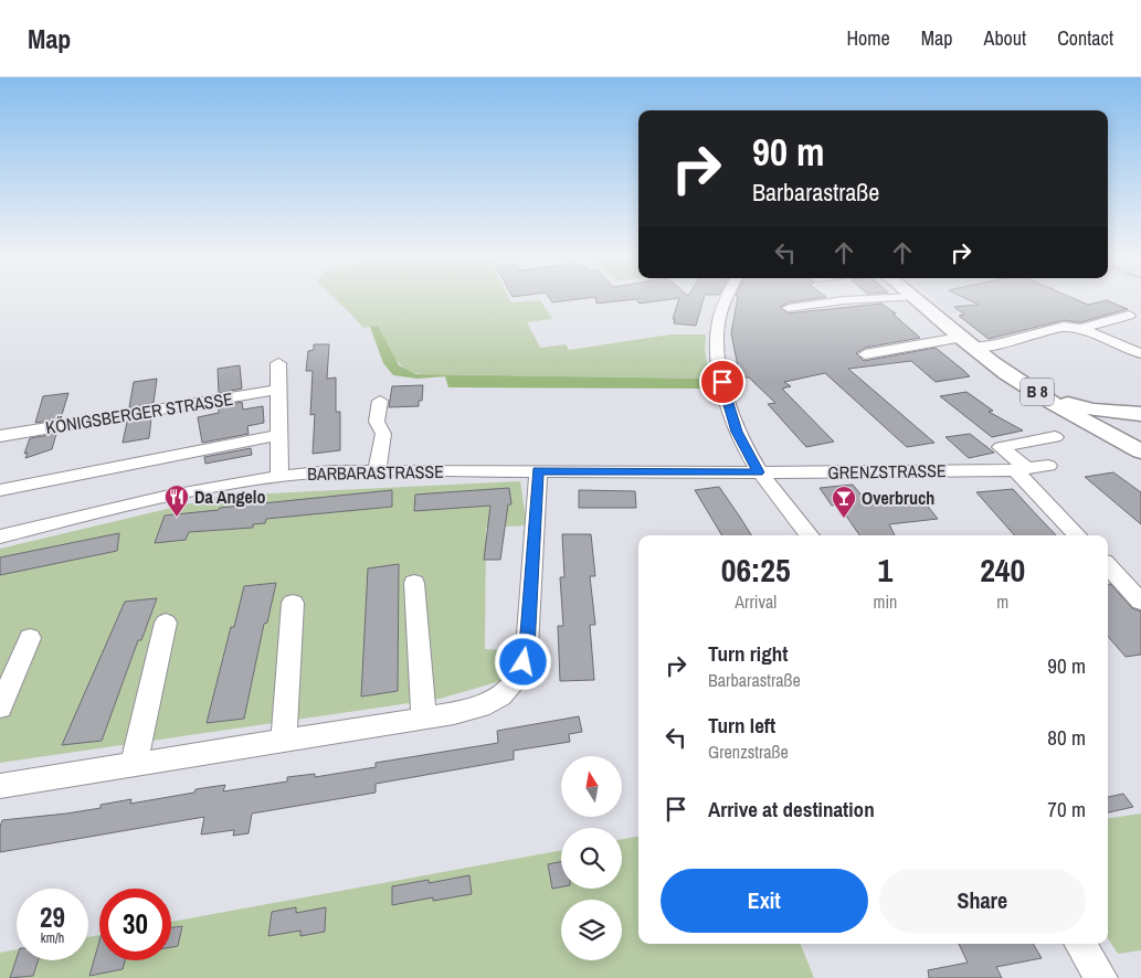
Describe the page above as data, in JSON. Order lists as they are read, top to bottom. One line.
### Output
{"streets":{"main road":["B 8"],"street":["KÖNIGSBERGER STRASSE","GRENZSTRASSE","BARBARASTRASSE"]},"crossings":[["GRENZSTRASSE","BARBARASTRASSE"]],"places":{"restaurant":["Da Angelo"],"bar":["Overbruch"]},"north":"top","page":{"header":"Map","nav":["Home","Map","About","Contact"],"turn":["90 m","Barbarastraße"],"eta":["06:25","Arrival","1","min","240","m"],"list":[{"name":"Turn right","note":"Barbarastraße","value":"90 m"},{"name":"Turn left","note":"Grenzstraße","value":"80 m"},{"name":"Arrive at destination","value":"70 m"}],"buttons":["Exit","Share"],"speed":"29 km/h","limit":"30"}}
